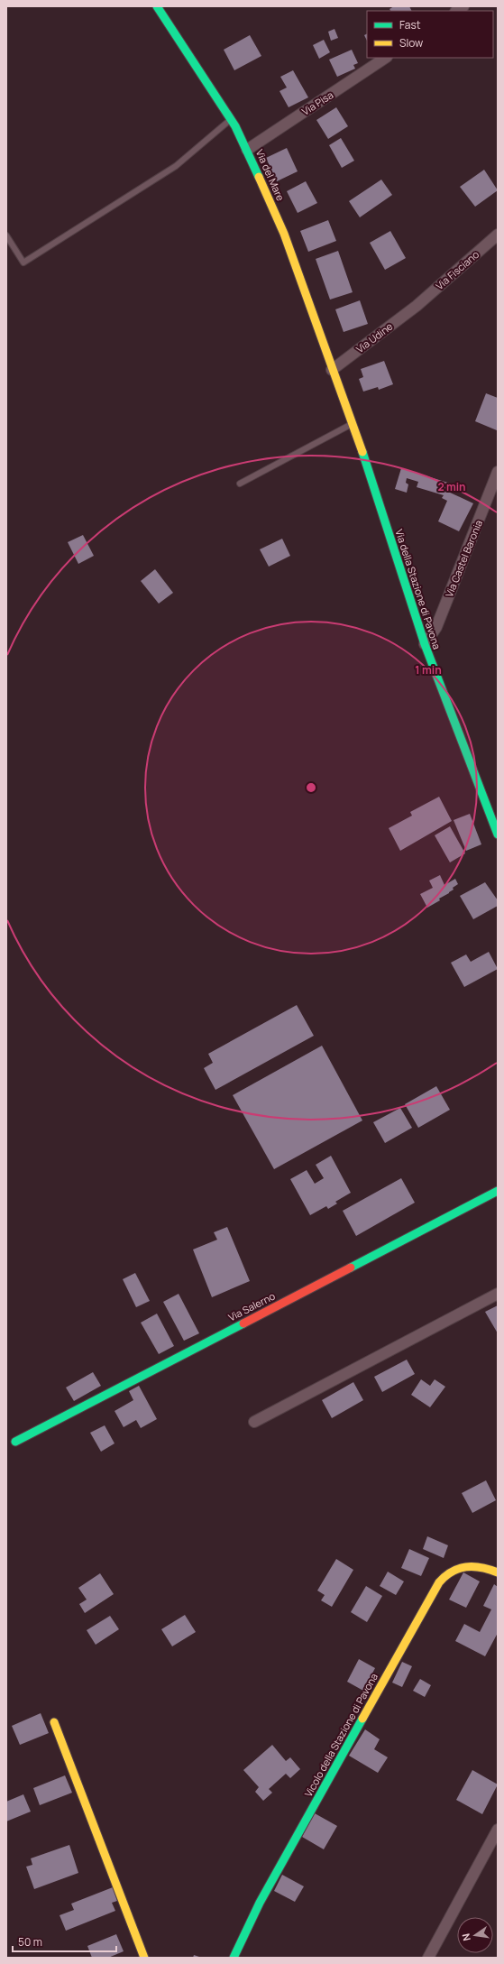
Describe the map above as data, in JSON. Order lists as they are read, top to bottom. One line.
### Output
{"streets":{"street":["Via Pisa","Via del Mare","Via Fisciano","Via Udine","Via Castel Baronia","Via della Stazione di Pavona","Via Salerno","Vicolo della Stazione di Pavona"]},"crossings":[["Via Pisa","Via del Mare"],["Via del Mare","Via Udine"],["Via del Mare","Via della Stazione di Pavona"],["Via Fisciano","Via Udine"],["Via Udine","Via della Stazione di Pavona"],["Via Castel Baronia","Via della Stazione di Pavona"]],"legend":["Fast","Slow"],"scale_bar":"50 m","north":"left","rings":["2 min","1 min"]}
